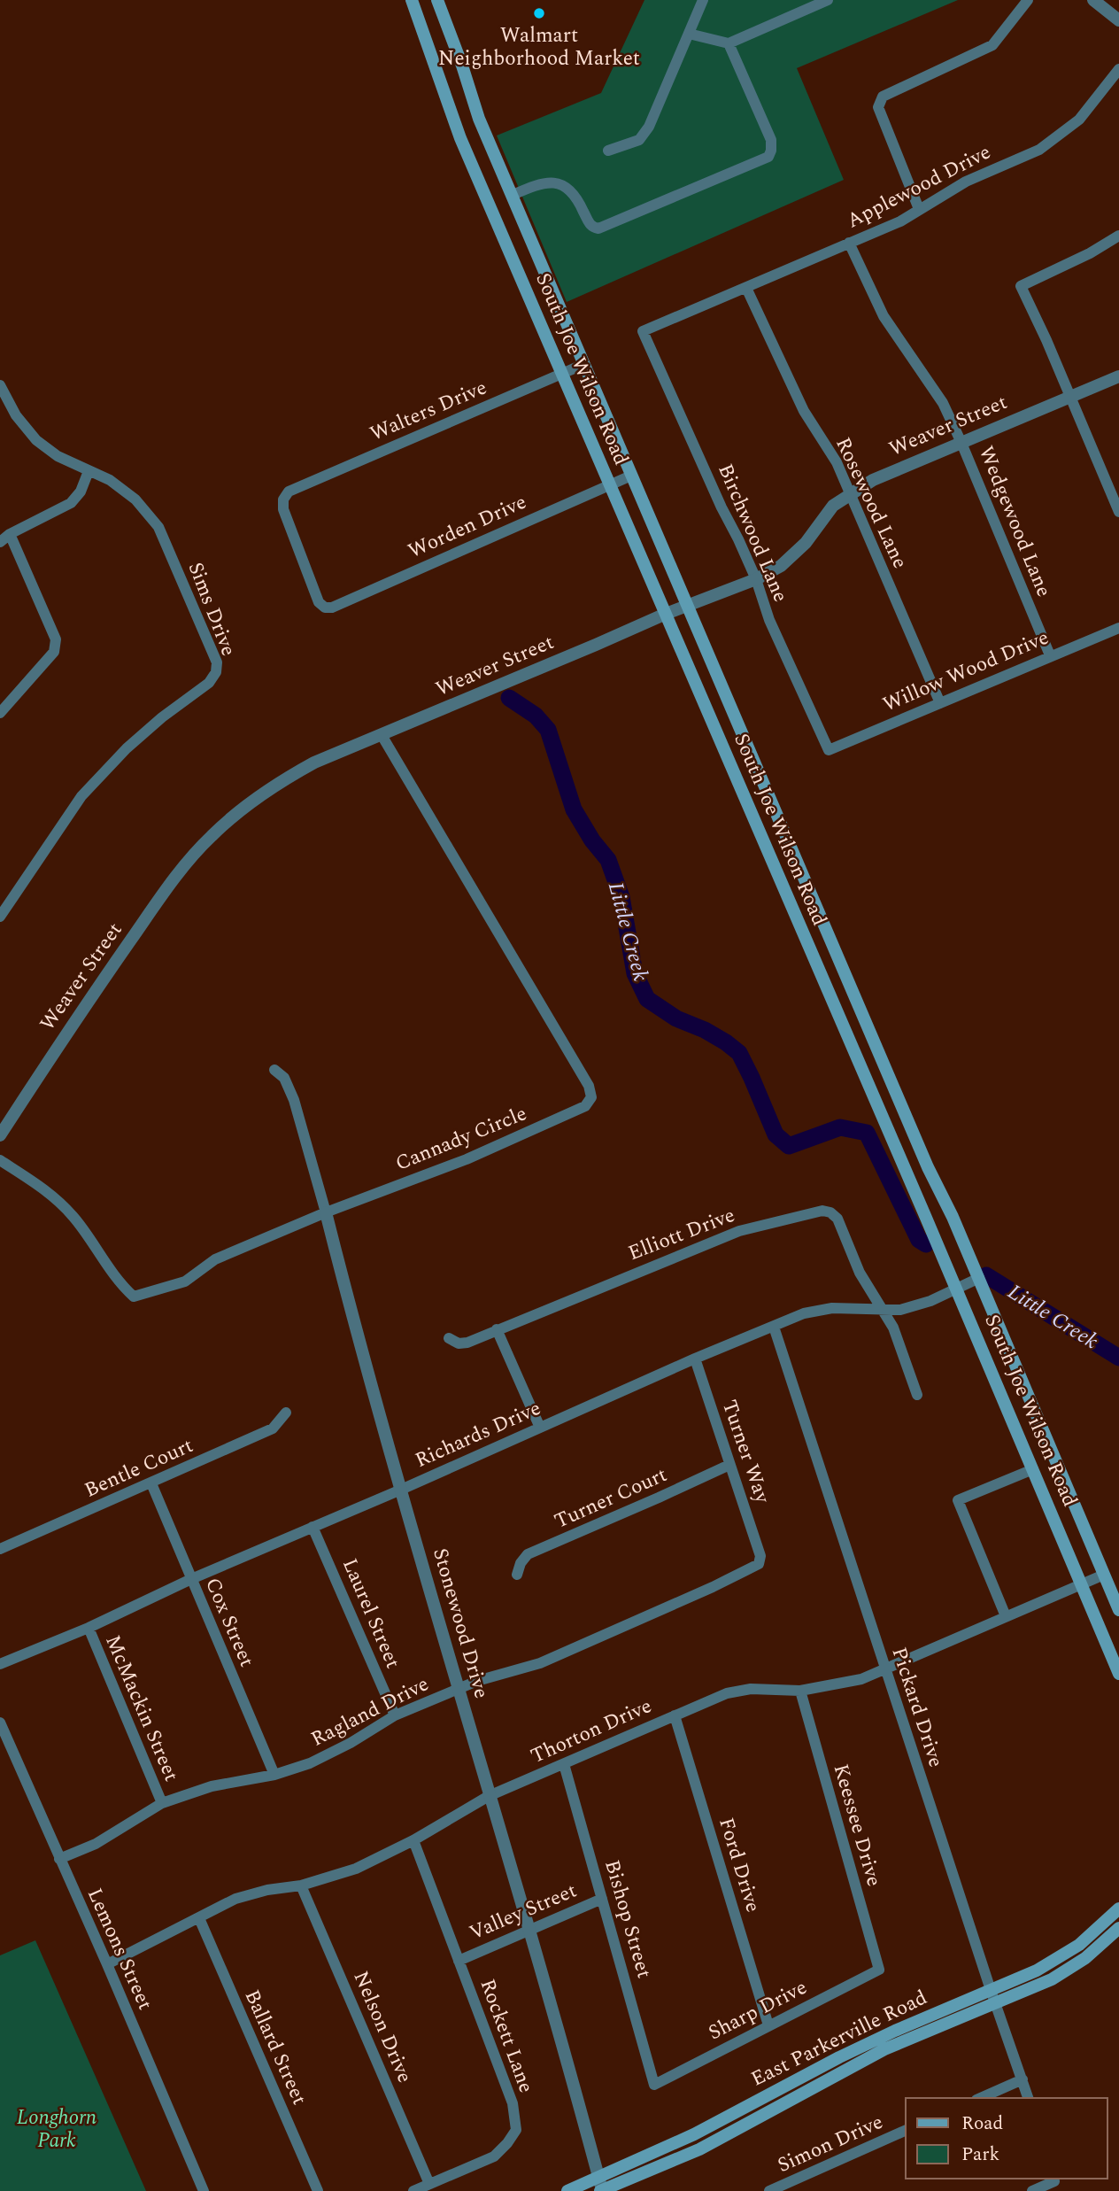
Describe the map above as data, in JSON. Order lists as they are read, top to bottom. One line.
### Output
{"streets":{"main road":["South Joe Wilson Road","East Parkerville Road"],"street":["Applewood Drive","Walters Drive","Weaver Street","Rosewood Lane","Wedgewood Lane","Worden Drive","Birchwood Lane","Sims Drive","Willow Wood Drive","Cannady Circle","Elliott Drive","Richards Drive","Turner Way","Bentle Court","Turner Court","Laurel Street","Cox Street","Stonewood Drive","Pickard Drive","McMackin Street","Ragland Drive","Thorton Drive","Keessee Drive","Ford Drive","Valley Street","Bishop Street","Lemons Street","Sharp Drive","Nelson Drive","Rockett Lane","Ballard Street","Simon Drive"]},"crossings":[["Applewood Drive","Rosewood Lane"],["Applewood Drive","Wedgewood Lane"],["Applewood Drive","Birchwood Lane"],["South Joe Wilson Road","Walters Drive"],["South Joe Wilson Road","Weaver Street"],["South Joe Wilson Road","Worden Drive"],["South Joe Wilson Road","Richards Drive"],["South Joe Wilson Road","Thorton Drive"],["Walters Drive","Worden Drive"],["Weaver Street","Rosewood Lane"],["Weaver Street","Wedgewood Lane"],["Weaver Street","Birchwood Lane"],["Weaver Street","Cannady Circle"],["Rosewood Lane","Willow Wood Drive"],["Wedgewood Lane","Willow Wood Drive"],["Birchwood Lane","Willow Wood Drive"],["Cannady Circle","Stonewood Drive"],["Elliott Drive","Richards Drive"],["Richards Drive","Turner Way"],["Richards Drive","Laurel Street"],["Richards Drive","Cox Street"],["Richards Drive","Stonewood Drive"],["Richards Drive","Pickard Drive"],["Richards Drive","McMackin Street"],["Turner Way","Turner Court"],["Turner Way","Ragland Drive"],["Bentle Court","Cox Street"],["Laurel Street","Ragland Drive"],["Cox Street","Ragland Drive"],["Stonewood Drive","Ragland Drive"],["Stonewood Drive","Thorton Drive"],["Stonewood Drive","Valley Street"],["Stonewood Drive","East Parkerville Road"],["Pickard Drive","Thorton Drive"],["Pickard Drive","East Parkerville Road"],["McMackin Street","Ragland Drive"],["Ragland Drive","Lemons Street"],["Thorton Drive","Keessee Drive"],["Thorton Drive","Ford Drive"],["Thorton Drive","Bishop Street"],["Thorton Drive","Lemons Street"],["Thorton Drive","Nelson Drive"],["Thorton Drive","Rockett Lane"],["Thorton Drive","Ballard Street"],["Keessee Drive","Sharp Drive"],["Ford Drive","Sharp Drive"],["Valley Street","Bishop Street"],["Valley Street","Rockett Lane"],["Bishop Street","Sharp Drive"],["Nelson Drive","Rockett Lane"]],"water":["Little Creek"],"parks":["Longhorn Park"],"places":["Walmart Neighborhood Market"],"legend":["Road","Park"]}
